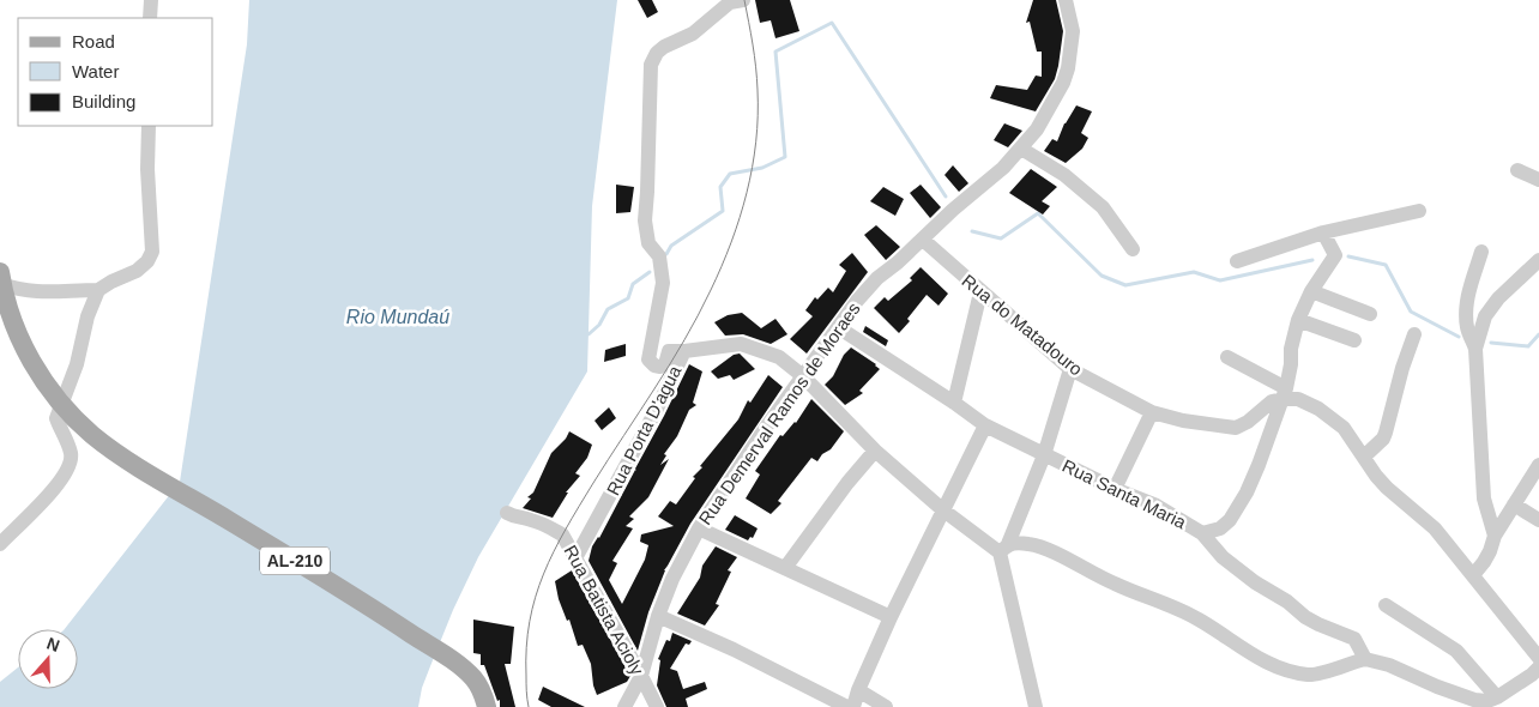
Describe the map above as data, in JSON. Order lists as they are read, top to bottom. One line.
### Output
{"streets":{"main road":["AL-210"],"street":["Rua do Matadouro","Rua Demerval Ramos de Moraes","Rua Porta D'agua","Rua Santa Maria","Rua Batista Acioly"]},"crossings":[["Rua do Matadouro","Rua Demerval Ramos de Moraes"],["Rua Demerval Ramos de Moraes","Rua Porta D'agua"],["Rua Demerval Ramos de Moraes","Rua Santa Maria"],["Rua Demerval Ramos de Moraes","Rua Batista Acioly"],["Rua Porta D'agua","Rua Batista Acioly"]],"water":["Rio Mundaú"],"legend":["Road","Water","Building"],"north":"top"}
